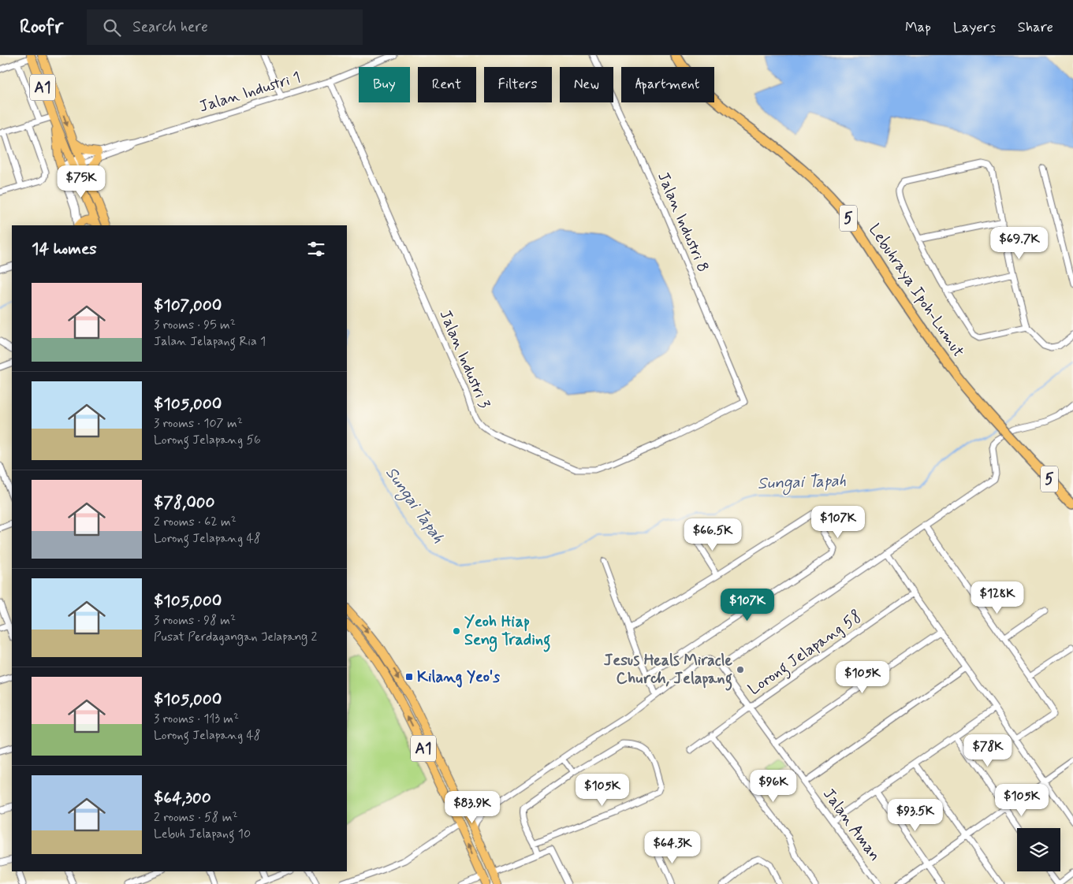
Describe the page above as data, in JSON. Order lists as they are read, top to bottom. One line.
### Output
{"streets":{"highway":["5","Lebuhraya Ipoh-Lumut"],"main road":["A1"],"street":["Jalan Industri 1","Jalan Industri 8","Jalan Industri 3","Lorong Jelapang 58","Jalan Aman"]},"crossings":[["A1","Jalan Industri 1"],["Jalan Industri 1","Jalan Industri 3"],["Jalan Industri 8","Jalan Industri 3"],["Lorong Jelapang 58","Jalan Aman"]],"water":["Sungai Tapah"],"places":{"other":["Yeoh Hiap Seng Trading","Jesus Heals Miracle Church, Jelapang"],"transit":["Kilang Yeo's"]},"page":{"header":"Roofr","search":"Search here","nav":["Map","Layers","Share"],"chip":["Buy","Rent","Filters","New","Apartment"],"price":["$75K","$69.7K","$107K","$66.5K","$128K","$107K","$105K","$78K","$96K","$105K","$105K","$83.9K","$93.5K","$64.3K"],"heading":"14 homes","list":[{"name":"$107,000","note":"3 rooms · 95 m² · Jalan Jelapang Ria 1"},{"name":"$105,000","note":"3 rooms · 107 m² · Lorong Jelapang 56"},{"name":"$78,000","note":"2 rooms · 62 m² · Lorong Jelapang 48"},{"name":"$105,000","note":"3 rooms · 98 m² · Pusat Perdagangan Jelapang 2"},{"name":"$105,000","note":"3 rooms · 113 m² · Lorong Jelapang 48"},{"name":"$64,300","note":"2 rooms · 58 m² · Lebuh Jelapang 10"}]}}
